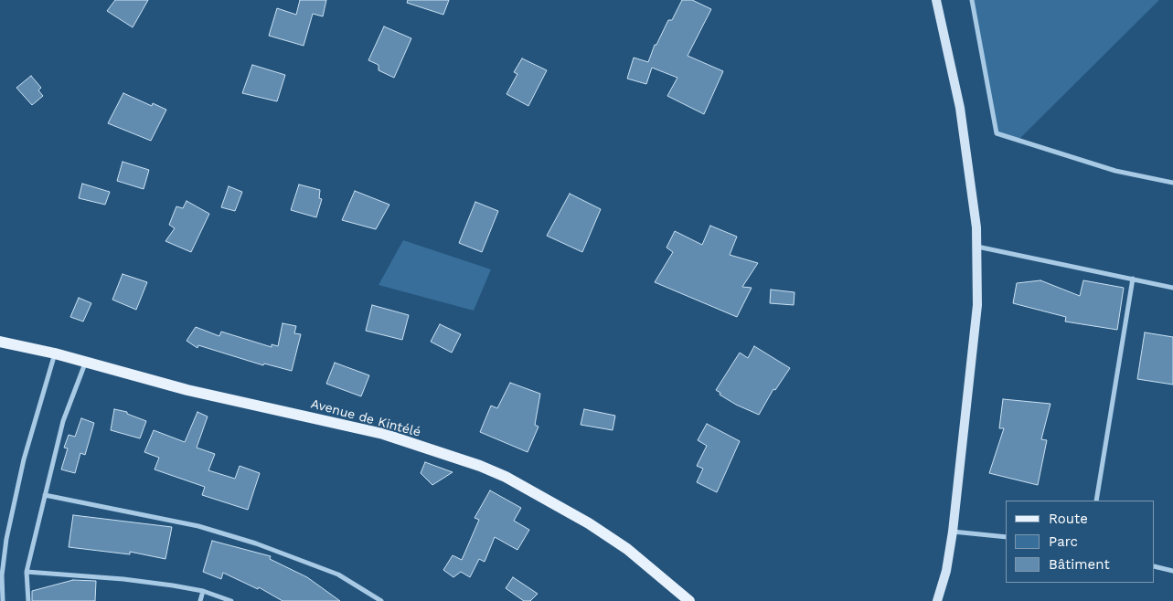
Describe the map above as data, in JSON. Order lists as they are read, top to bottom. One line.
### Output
{"streets":{"main road":["Avenue de Kintélé"]},"legend":["Route","Parc","Bâtiment"]}
